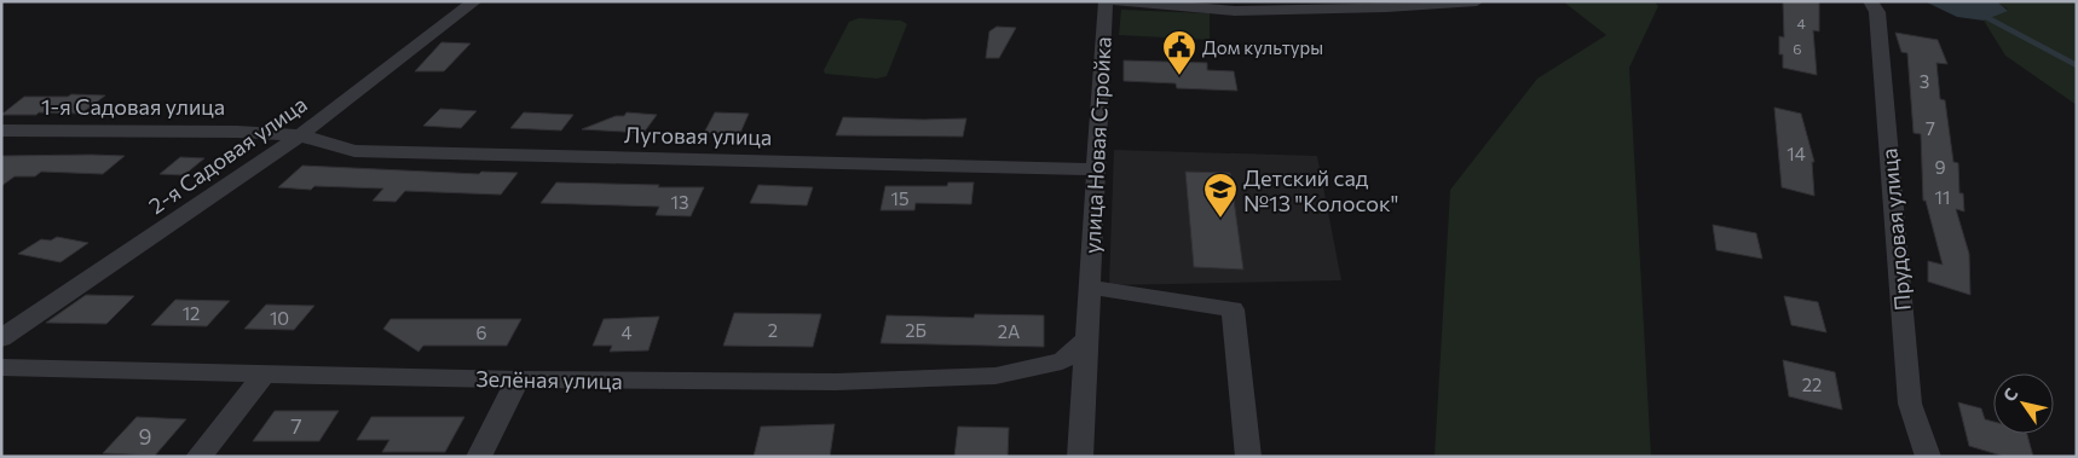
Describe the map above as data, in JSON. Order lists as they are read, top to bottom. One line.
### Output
{"streets":{"street":["1-я Садовая улица","Луговая улица","улица Новая Стройка","2-я Садовая улица","Прудовая улица","Зелёная улица"]},"crossings":[["1-я Садовая улица","Луговая улица"],["1-я Садовая улица","2-я Садовая улица"],["Луговая улица","улица Новая Стройка"],["Луговая улица","2-я Садовая улица"],["улица Новая Стройка","Зелёная улица"]],"places":{"public building":["Дом культуры"],"school or university":["Детский сад №13 \"Колосок\""]},"house_numbers":["4","6","3","7","14","9","11","15","13","12","10","2","2Б","2А","6","4","22","7","9"],"north":"top left"}
